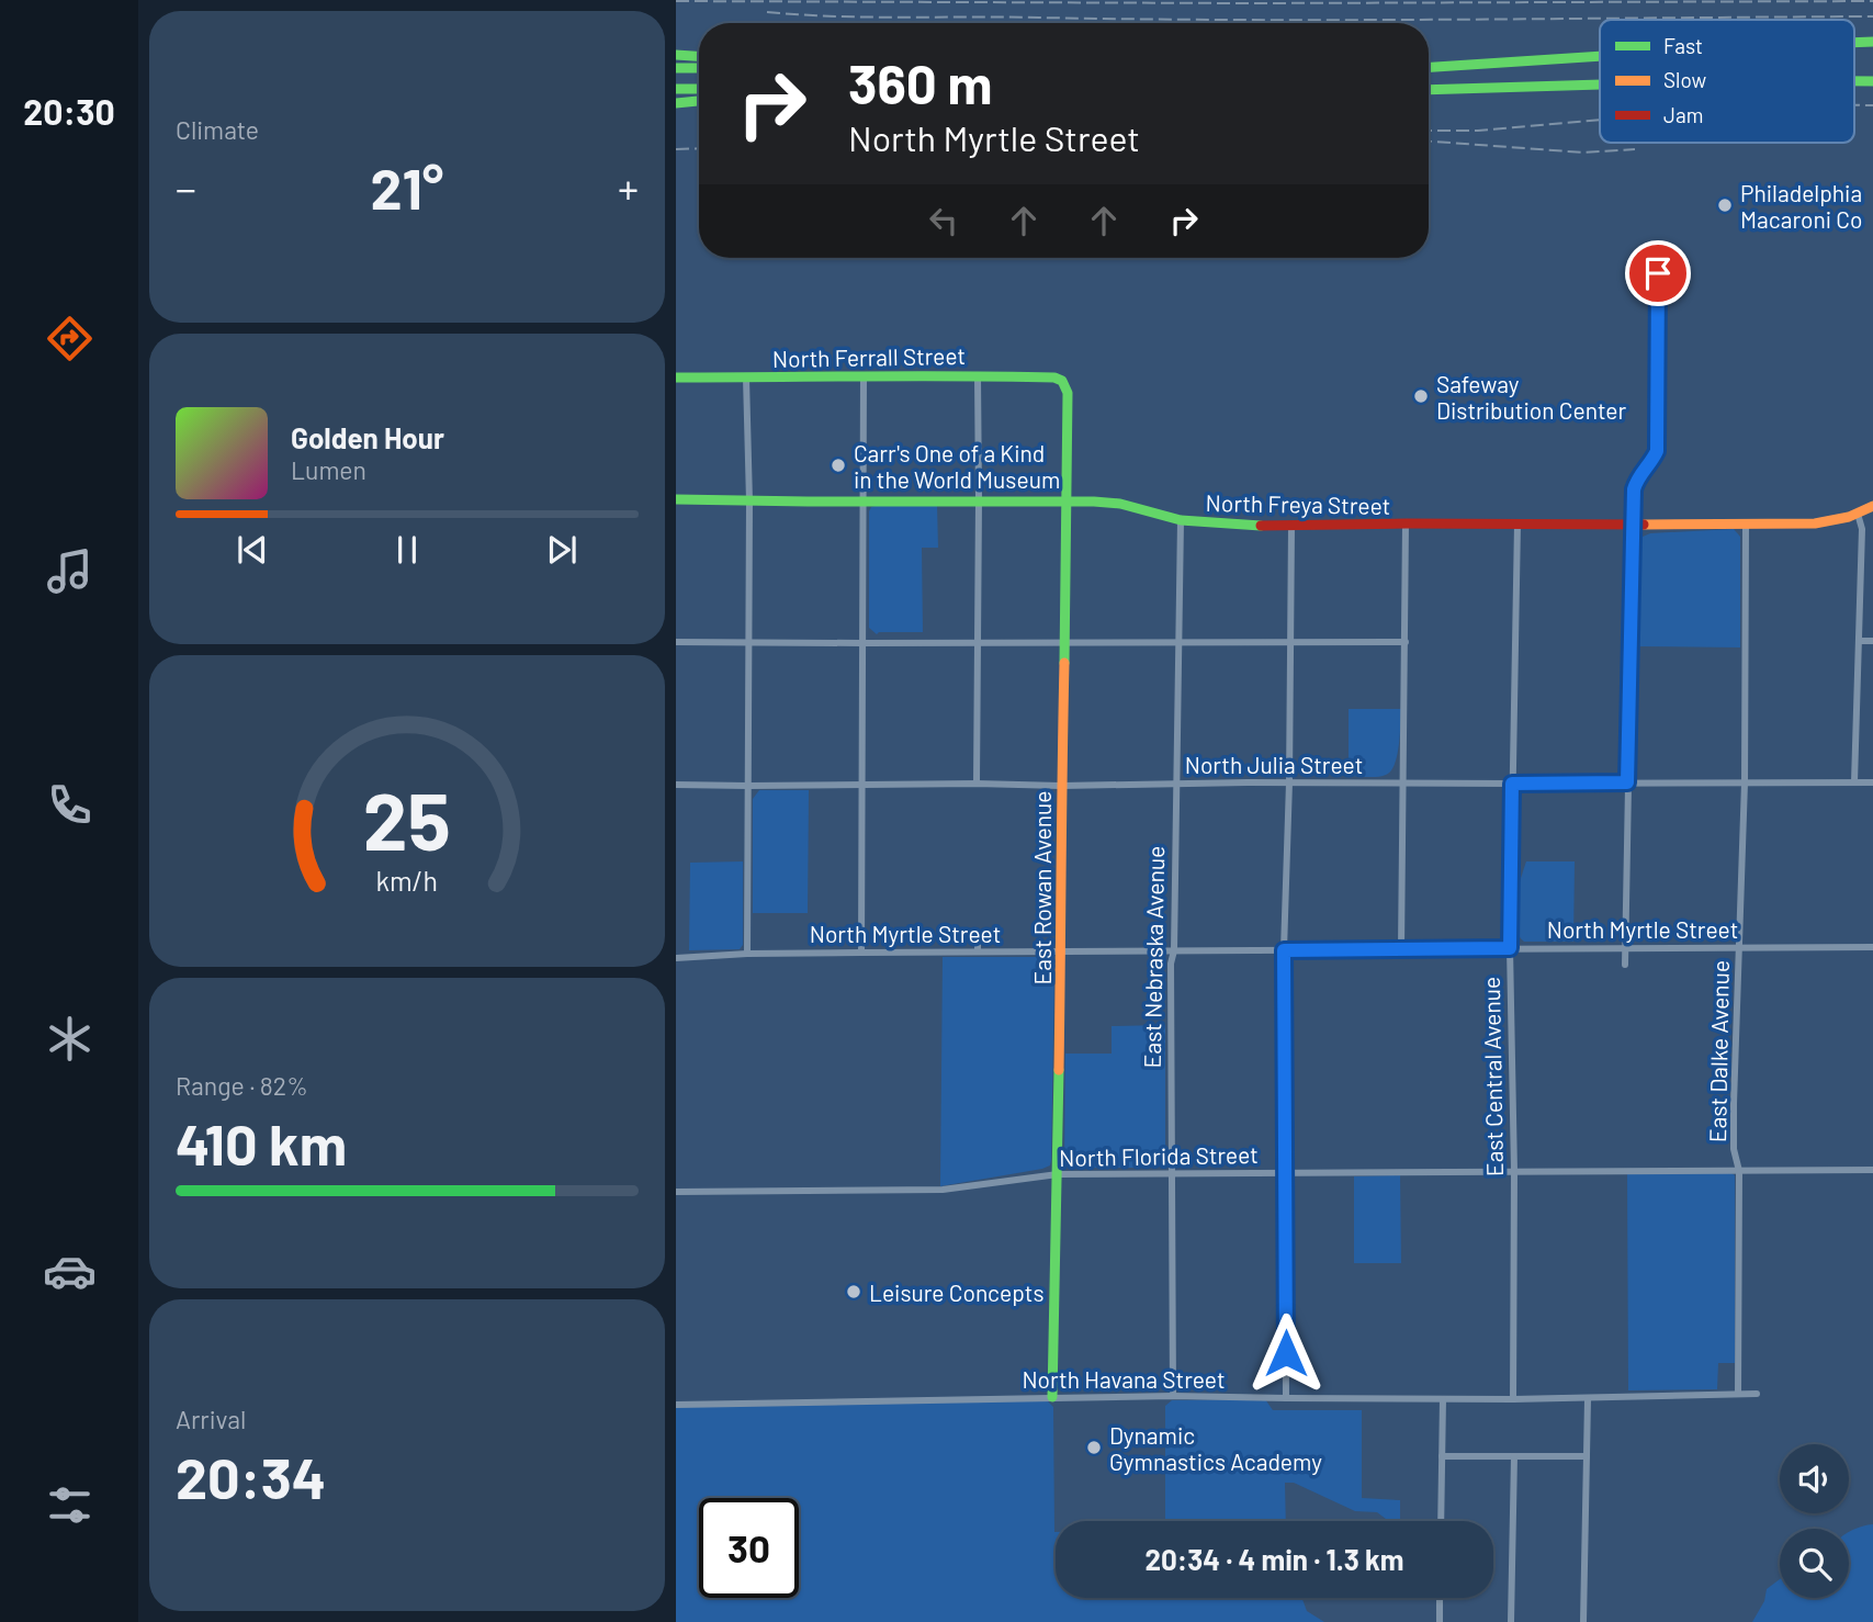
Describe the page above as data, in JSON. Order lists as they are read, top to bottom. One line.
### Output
{"streets":{"main road":["North Ferrall Street","North Freya Street","East Rowan Avenue"],"street":["North Julia Street","North Myrtle Street","East Nebraska Avenue","East Dalke Avenue","East Central Avenue","North Florida Street","North Havana Street"]},"crossings":[["North Ferrall Street","East Rowan Avenue"],["North Freya Street","East Rowan Avenue"],["North Freya Street","East Nebraska Avenue"],["North Freya Street","East Dalke Avenue"],["North Freya Street","East Central Avenue"],["North Julia Street","East Rowan Avenue"],["North Julia Street","East Nebraska Avenue"],["North Julia Street","East Dalke Avenue"],["North Julia Street","East Central Avenue"],["East Rowan Avenue","North Myrtle Street"],["East Rowan Avenue","North Florida Street"],["East Rowan Avenue","North Havana Street"],["North Myrtle Street","East Nebraska Avenue"],["North Myrtle Street","East Dalke Avenue"],["North Myrtle Street","East Central Avenue"],["East Nebraska Avenue","North Florida Street"],["East Nebraska Avenue","North Havana Street"],["East Dalke Avenue","North Florida Street"],["East Dalke Avenue","North Havana Street"],["East Central Avenue","North Florida Street"],["East Central Avenue","North Havana Street"]],"places":["Philadelphia Macaroni Co","Safeway Distribution Center","Carr's One of a Kind in the World Museum","Leisure Concepts","Dynamic Gymnastics Academy"],"legend":["Fast","Slow","Jam"],"page":{"tabs":"20:30","tile":["Climate",["Range · 82%","410 km"],["Arrival","20:34"]],"turn":["360 m","North Myrtle Street"],"heat":["−","21°","+"],"song":["Golden Hour","Lumen"],"limit":"30","trip":"20:34 · 4 min · 1.3 km","gauge":["25","km/h"]}}
